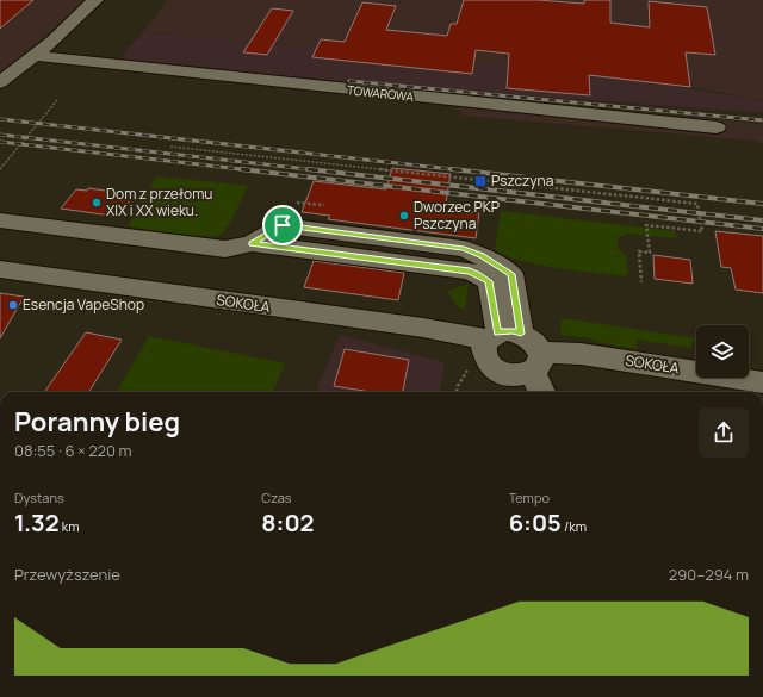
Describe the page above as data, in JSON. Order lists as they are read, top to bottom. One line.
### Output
{"streets":{"street":["TOWAROWA","SOKOŁA"]},"places":{"transit":["Pszczyna"],"other":["Dom z przełomu XIX i XX wieku.","Dworzec PKP Pszczyna","Esencja VapeShop"]},"page":{"heading":["Poranny bieg","08:55 · 6 × 220 m"],"stats":[["Dystans","1.32 km"],["Czas","8:02"],["Tempo","6:05 /km"]],"chart":["Przewyższenie","290–294 m"]}}
